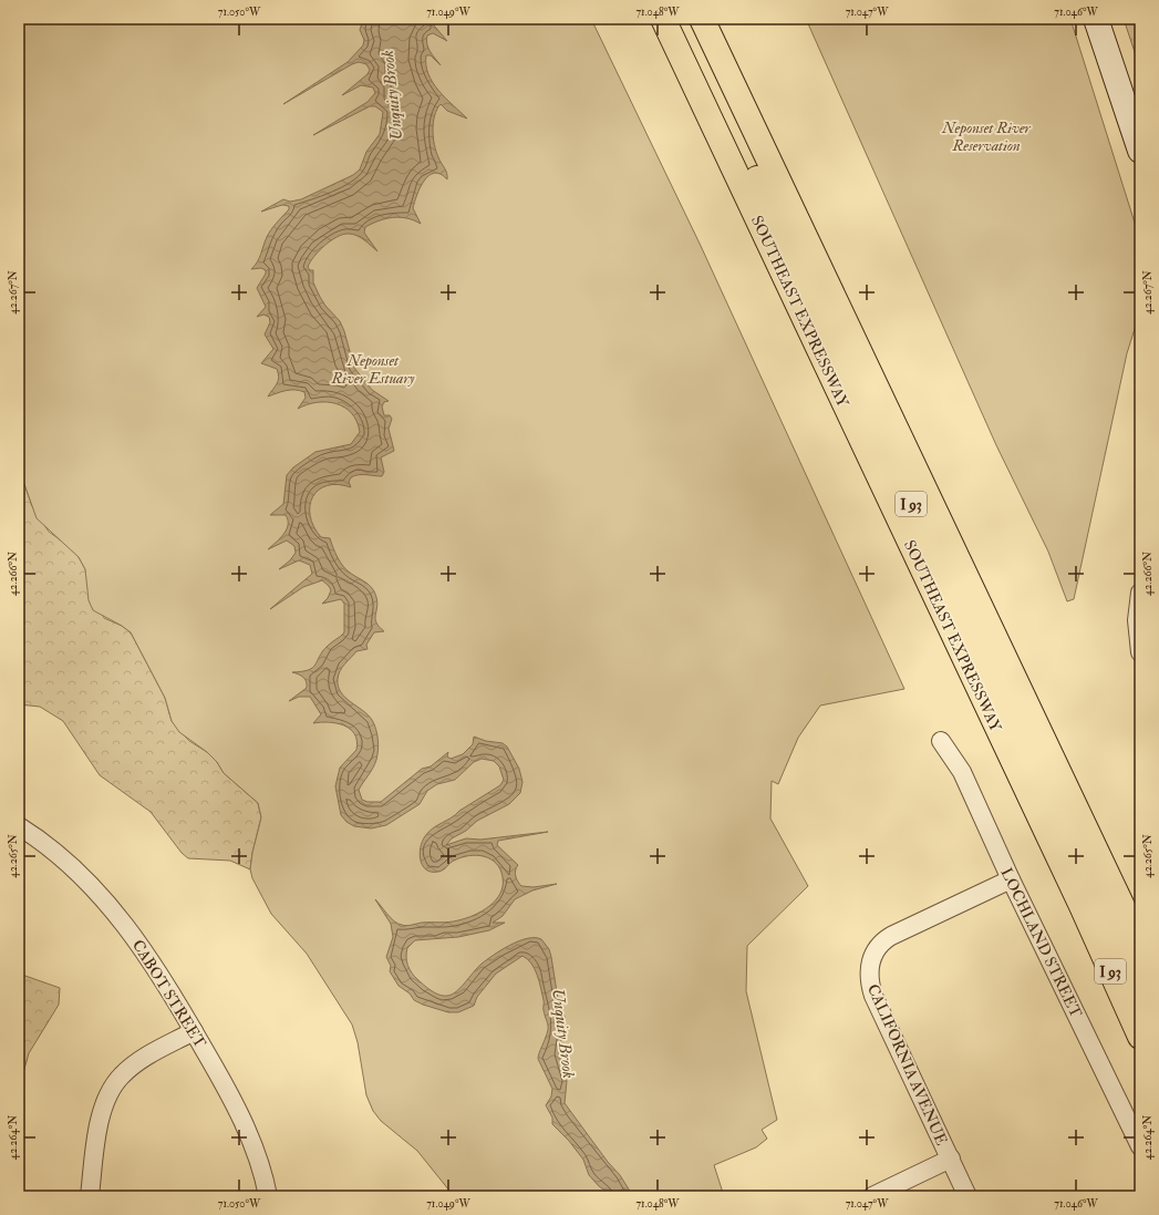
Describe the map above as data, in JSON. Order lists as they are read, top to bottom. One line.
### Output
{"streets":{"highway":["SOUTHEAST EXPRESSWAY","I 93"],"street":["LOCHLAND STREET","CABOT STREET","CALIFORNIA AVENUE"]},"crossings":[["LOCHLAND STREET","CALIFORNIA AVENUE"]],"water":["Unquity Brook"],"parks":["Neponset River Reservation","Neponset River Estuary"],"coordinates":["71.050°W","71.049°W","71.048°W","71.047°W","71.046°W","42.267°N","42.266°N","42.265°N","42.264°N"]}
